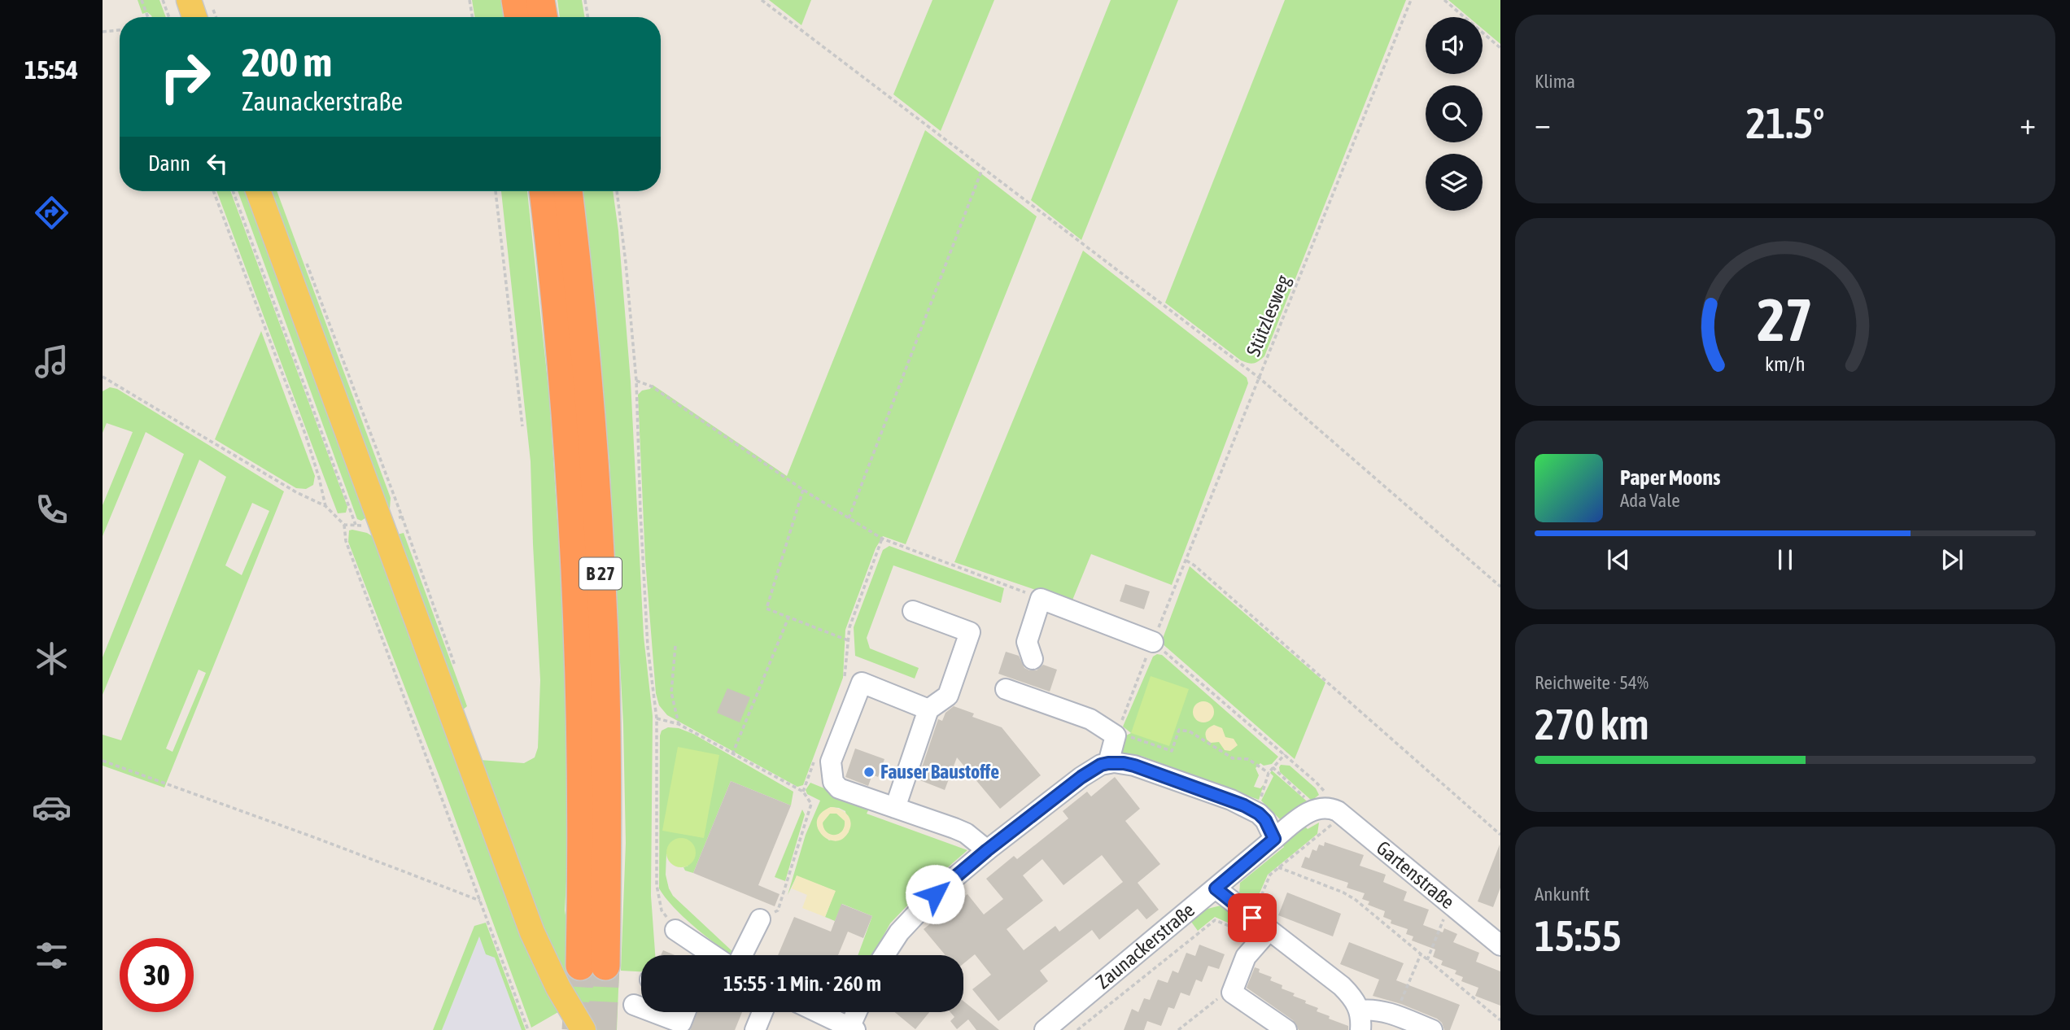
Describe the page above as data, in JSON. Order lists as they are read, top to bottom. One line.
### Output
{"streets":{"highway":["B 27"],"street":["Gartenstraße","Zaunackerstraße"],"path":["Stützlesweg"]},"crossings":[["Gartenstraße","Zaunackerstraße"]],"places":["Fauser Baustoffe"],"page":{"tabs":"15:54","tile":["Klima",["Reichweite · 54%","270 km"],["Ankunft","15:55"]],"turn":["200 m","Zaunackerstraße"],"heat":["−","21.5°","+"],"then":"Dann","song":["Paper Moons","Ada Vale"],"limit":"30","trip":"15:55 · 1 Min. · 260 m","gauge":["27","km/h"]}}
